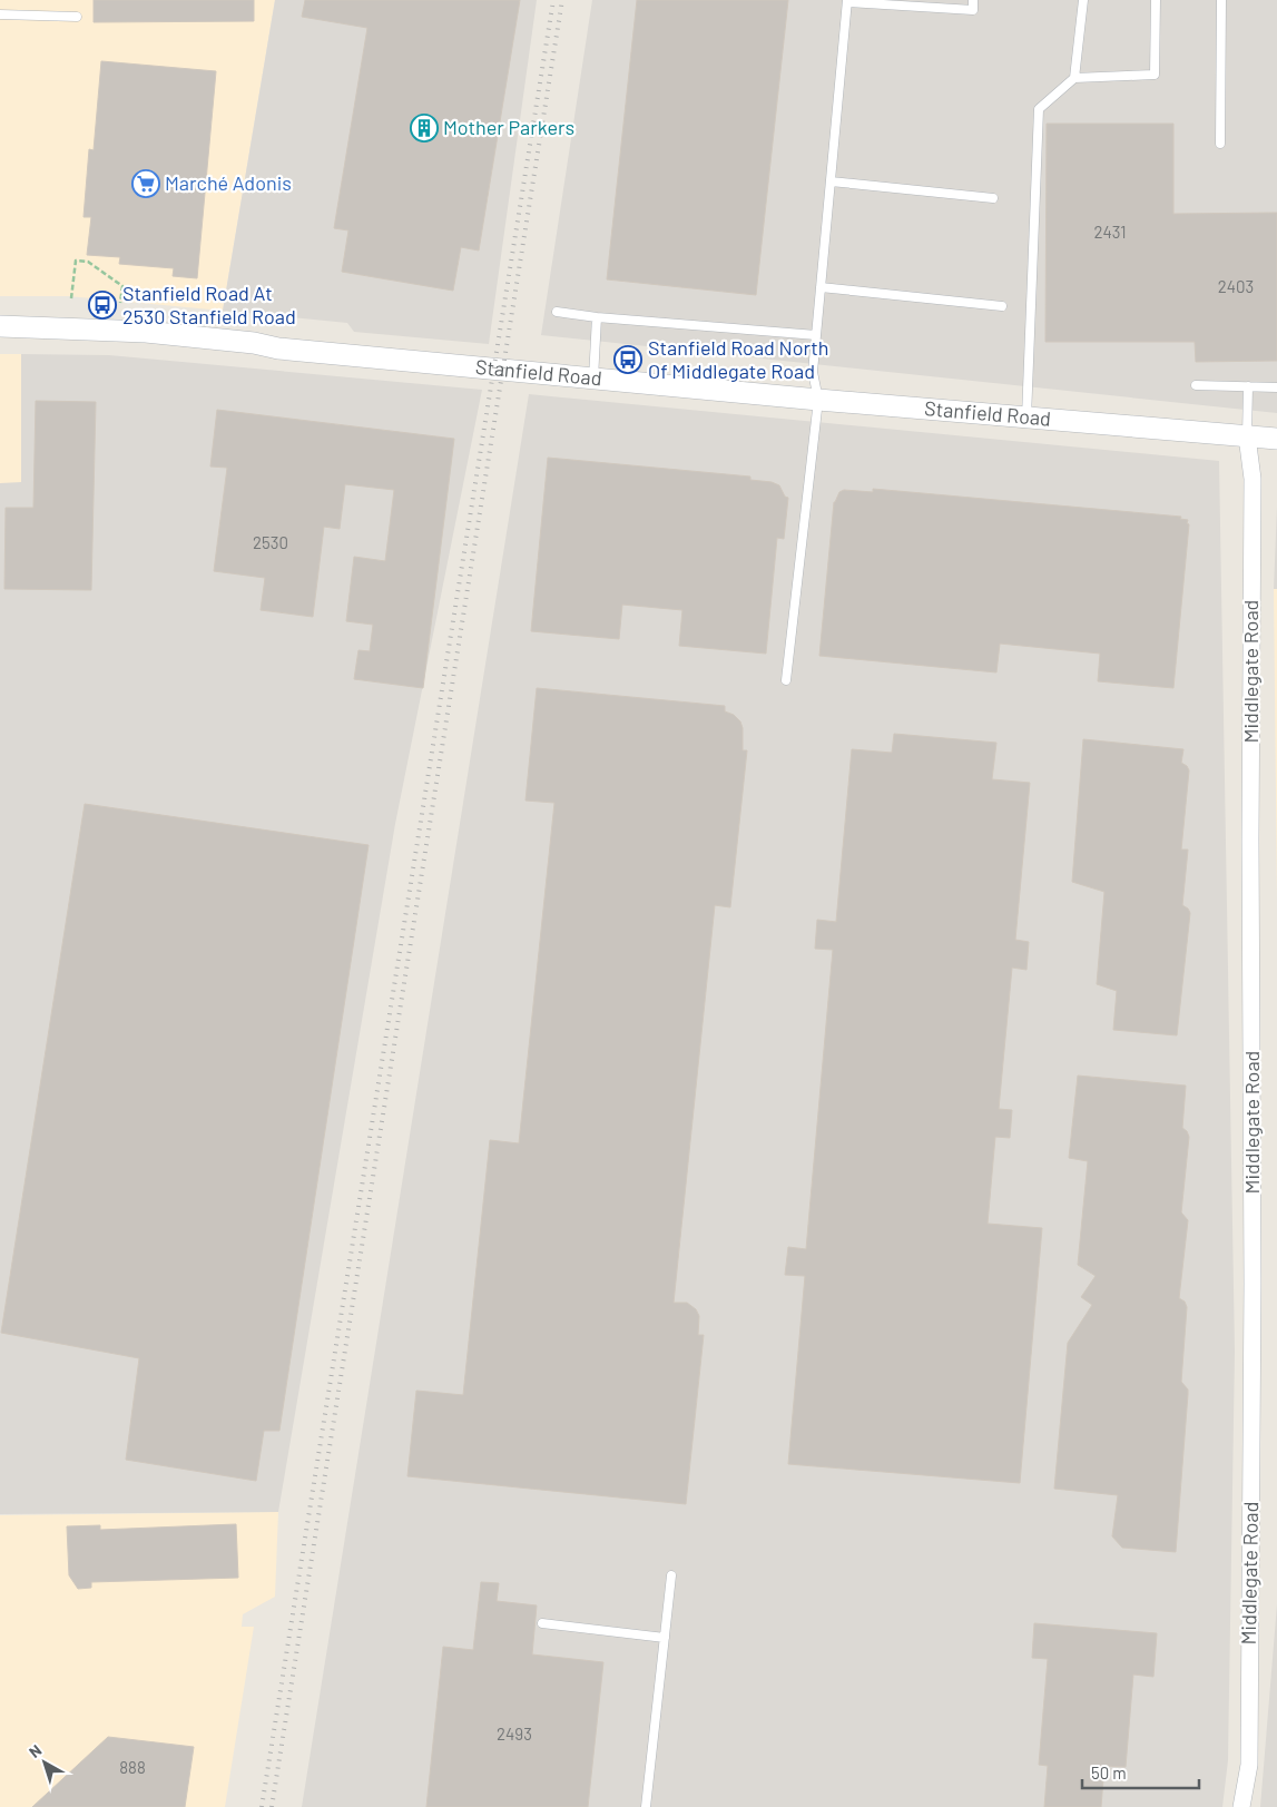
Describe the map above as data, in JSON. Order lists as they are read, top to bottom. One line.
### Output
{"streets":{"street":["Stanfield Road","Middlegate Road"]},"crossings":[["Stanfield Road","Middlegate Road"]],"places":{"building":["Mother Parkers"],"supermarket":["Marché Adonis"],"bus stop":["Stanfield Road At 2530 Stanfield Road","Stanfield Road North Of Middlegate Road"]},"house_numbers":["2431","2403","2530","2493","888"],"scale_bar":"50 m","north":"top left"}
